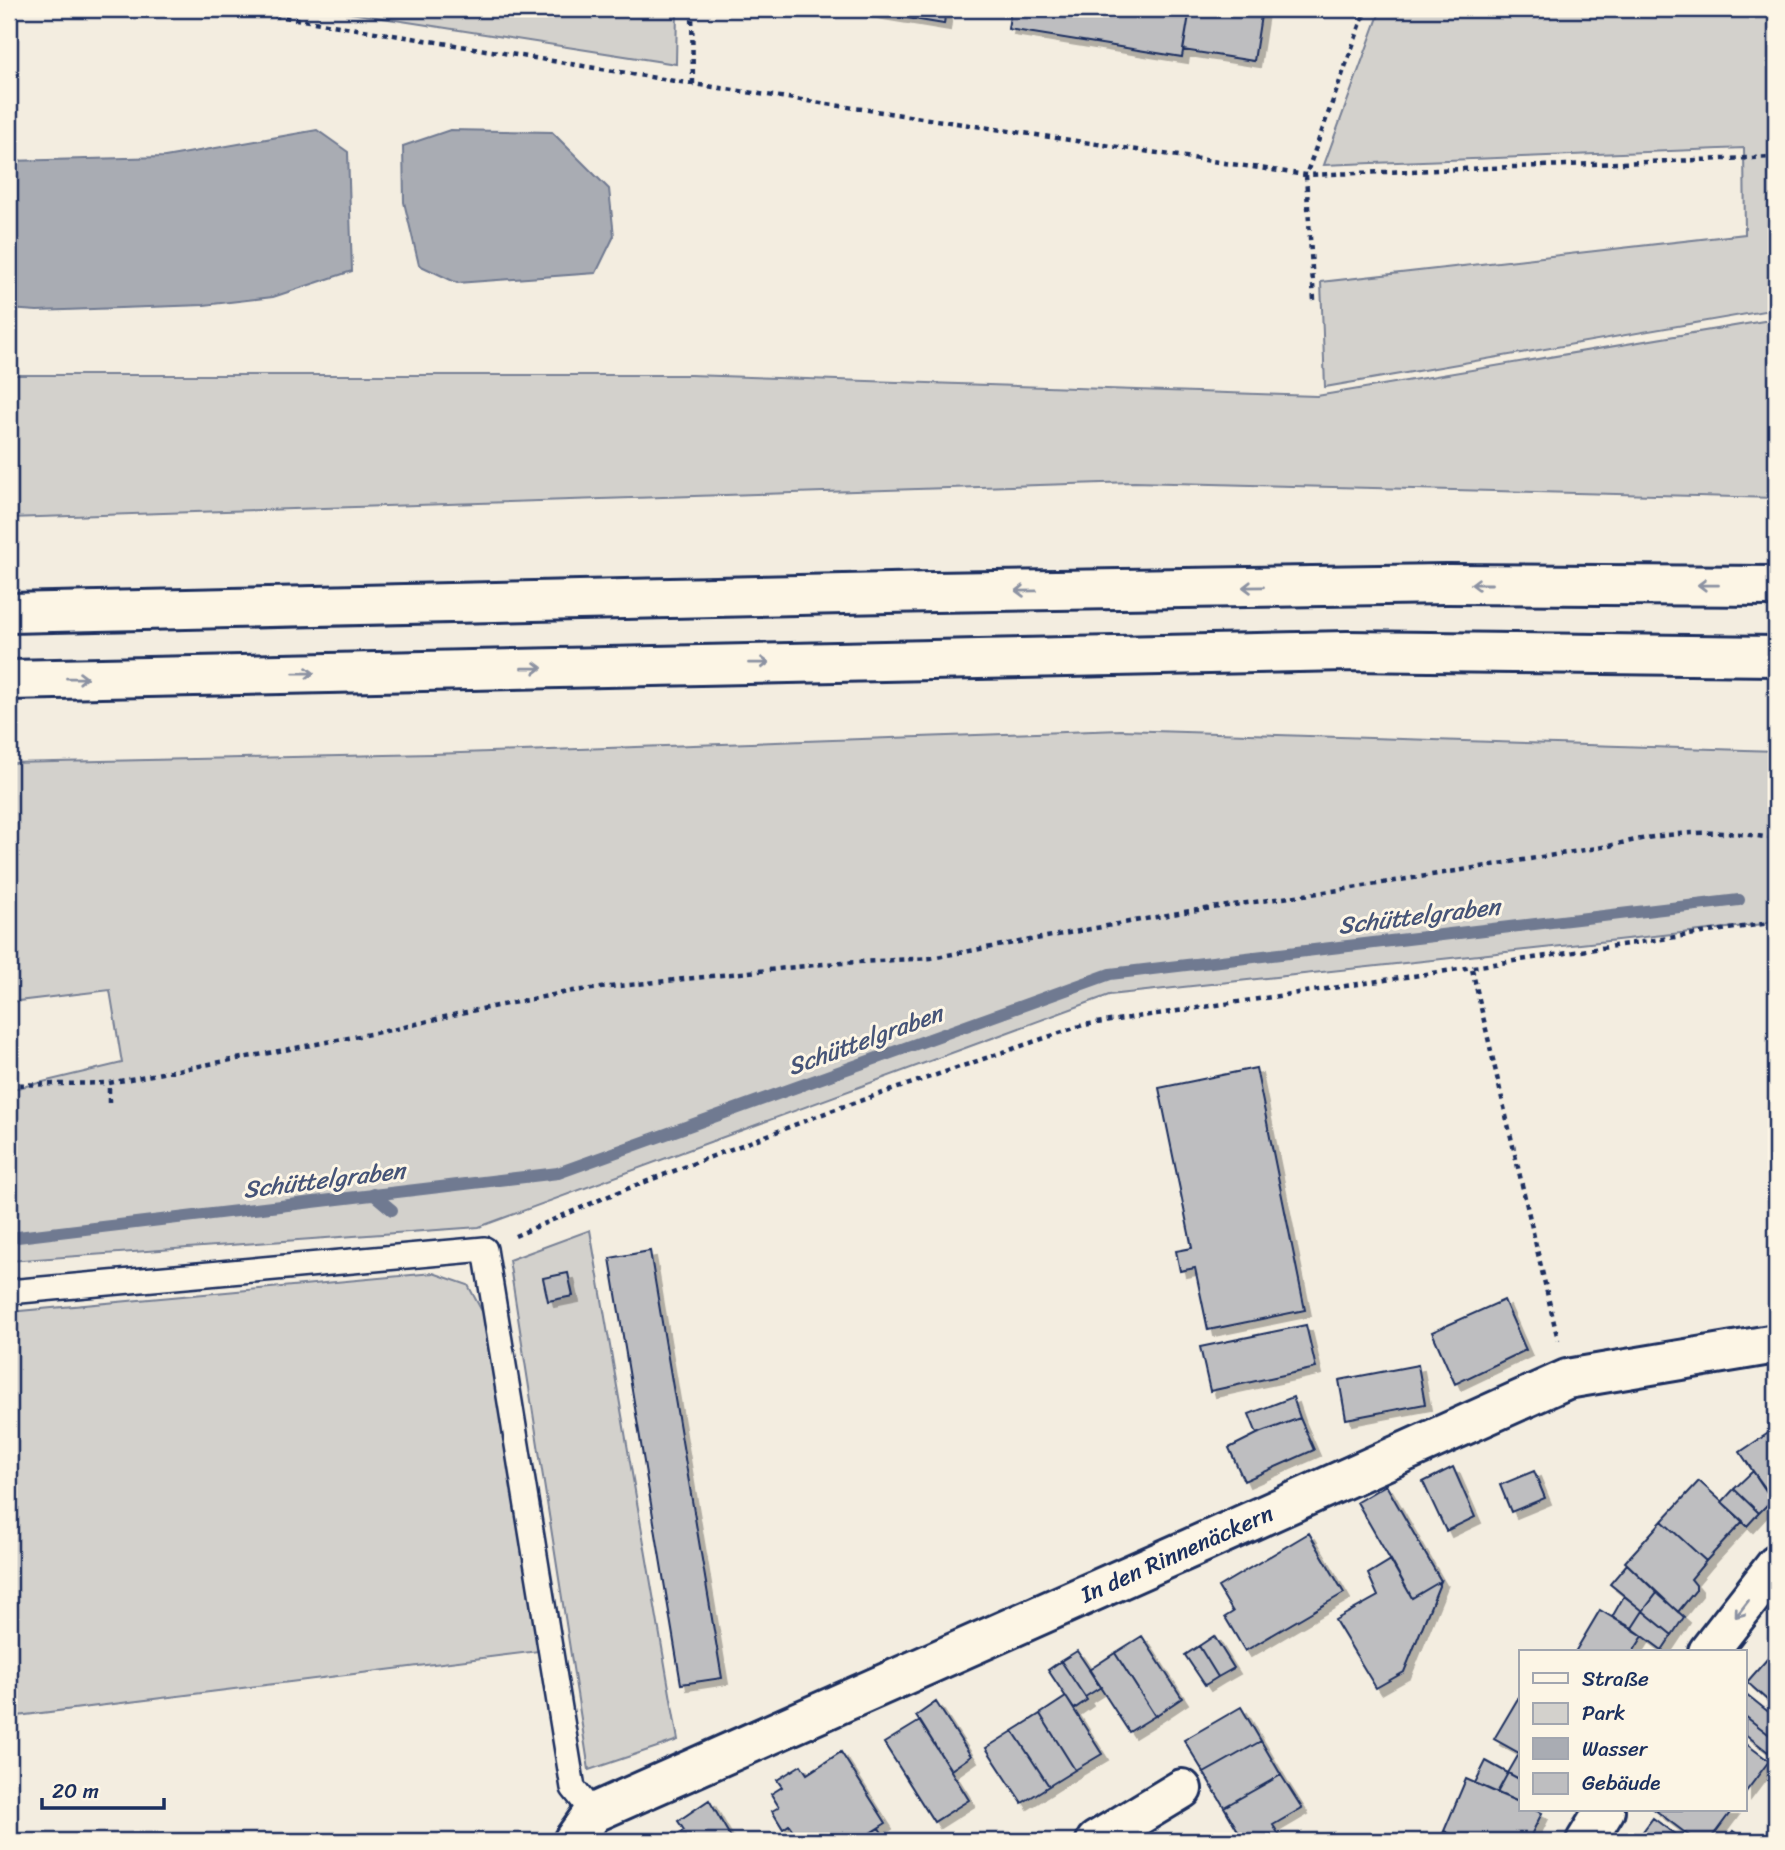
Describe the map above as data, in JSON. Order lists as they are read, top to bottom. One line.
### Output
{"streets":{"main road":["In den Rinnenäckern"]},"water":["Schüttelgraben"],"legend":["Straße","Park","Wasser","Gebäude"],"scale_bar":"20 m"}
